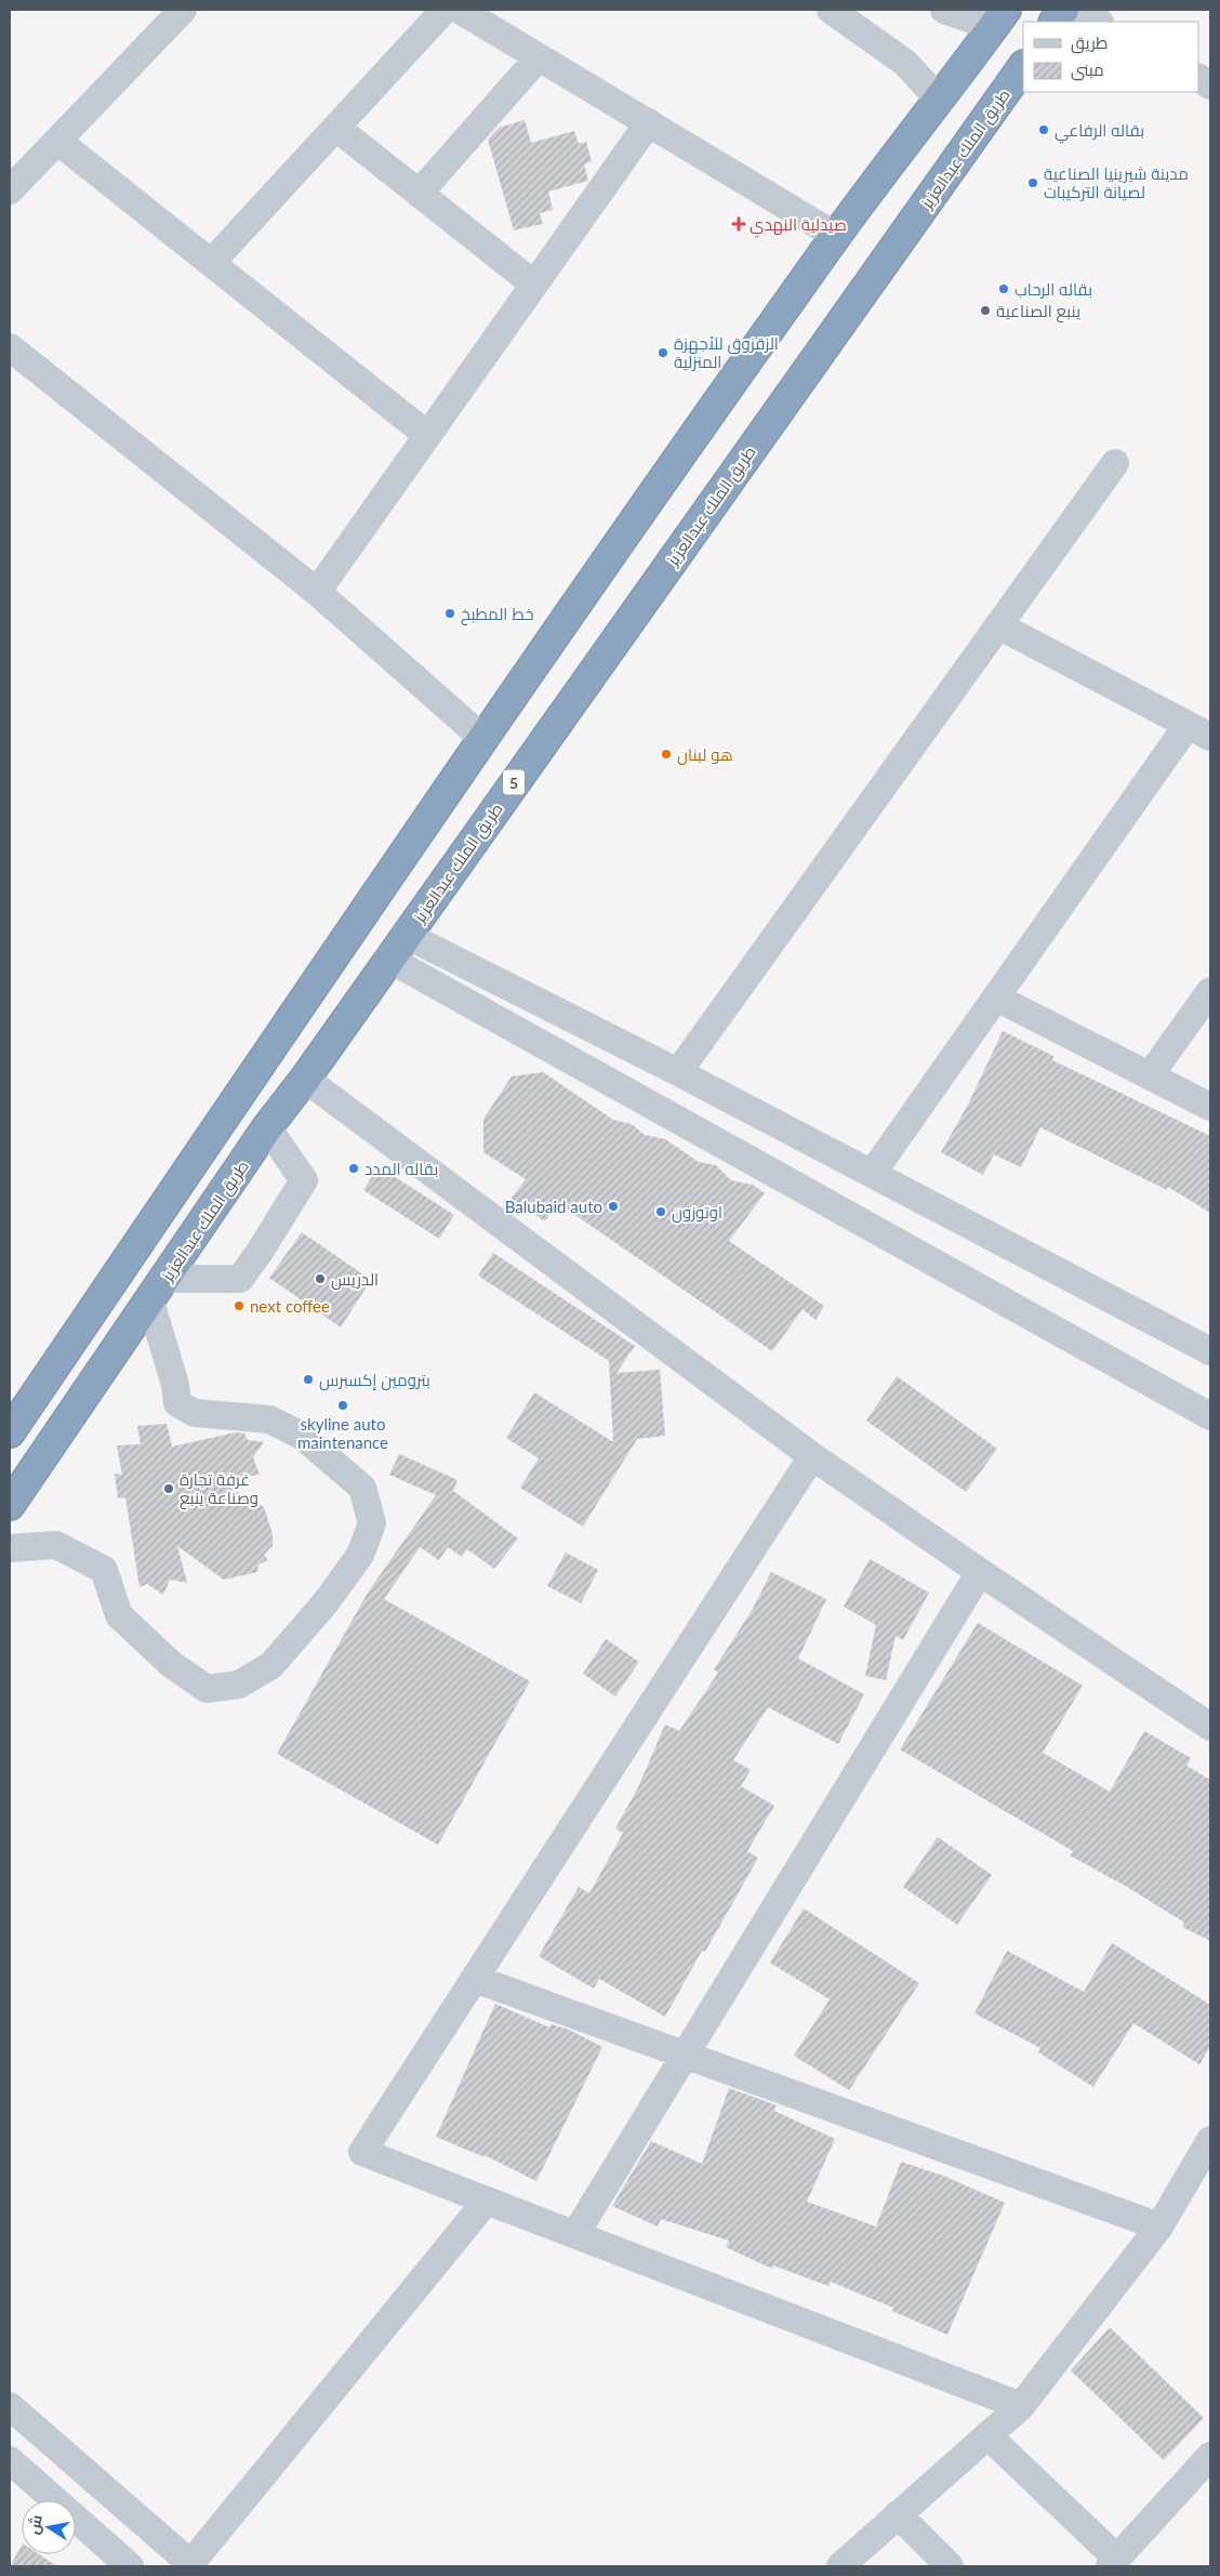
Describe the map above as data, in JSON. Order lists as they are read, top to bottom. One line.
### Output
{"streets":{"highway":["طريق الملك عبدالعزيز","5"]},"places":{"other":["بقاله الرفاعي","مدينة شيرينيا الصناعية لصيانة التركيبات","بقاله الرحاب","ينبع الصناعية","الزقزوق للأجهزة المنزلية","خط المطبخ","هو لبنان","بقاله المدد","Balubaid auto","اوتوزون","الدريس","next coffee","بترومين إكسبرس","skyline auto maintenance","غرفة تجارة وصناعة ينبع"],"health":["صيدلية النهدي"]},"legend":["طريق","مبنى"],"north":"left"}
